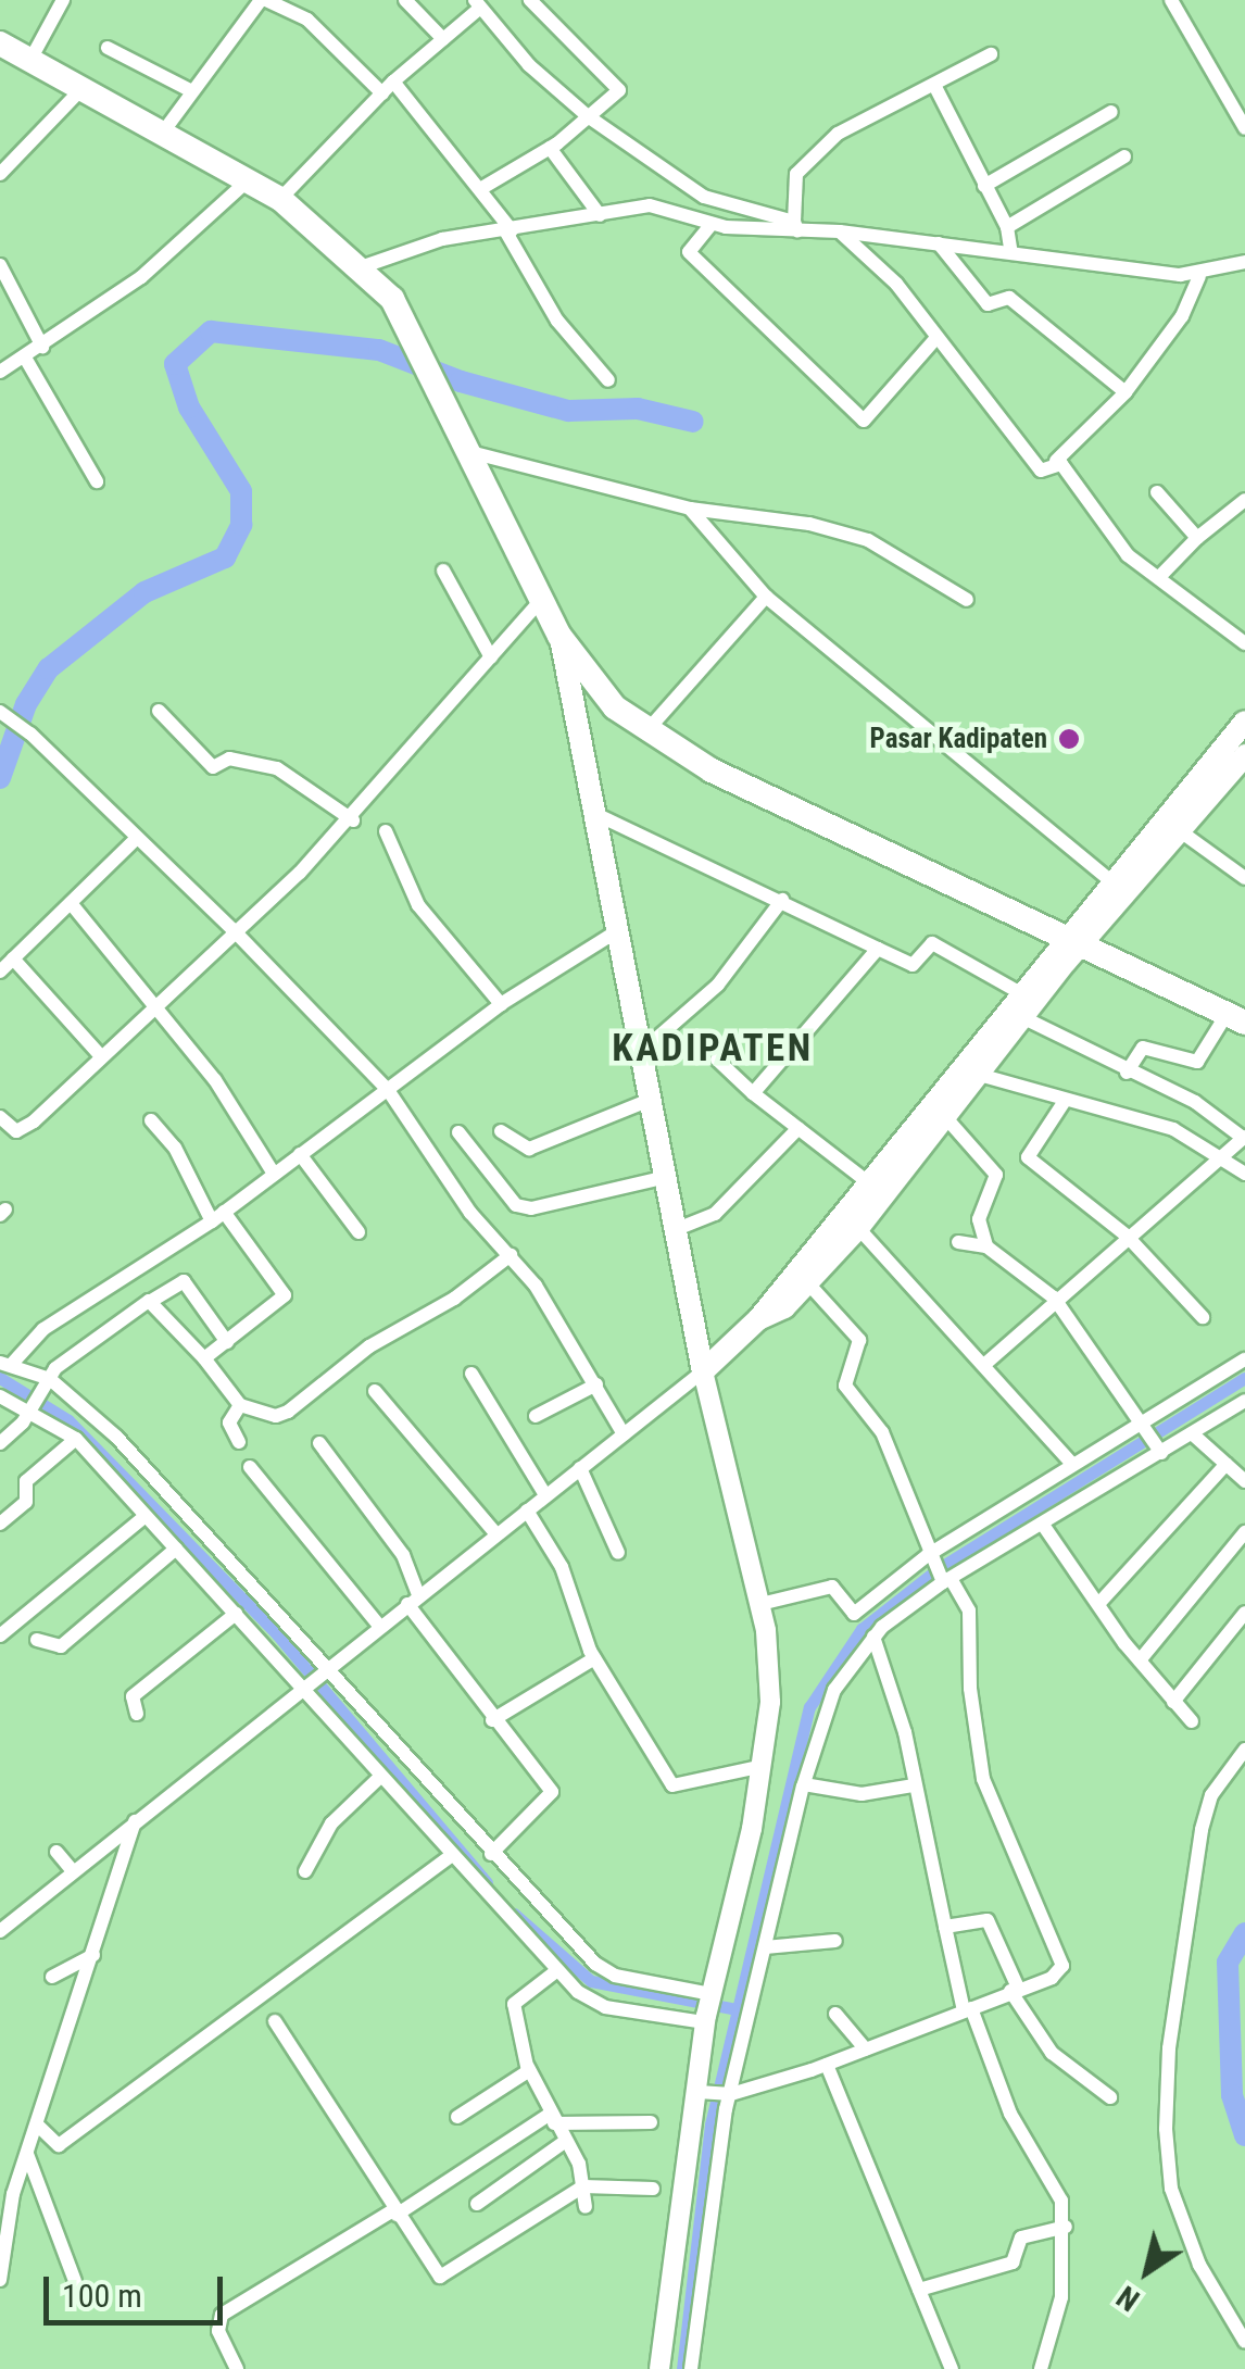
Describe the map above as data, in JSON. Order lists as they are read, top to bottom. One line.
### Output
{"districts":["KADIPATEN"],"places":["Pasar Kadipaten"],"scale_bar":"100 m","north":"bottom left"}
